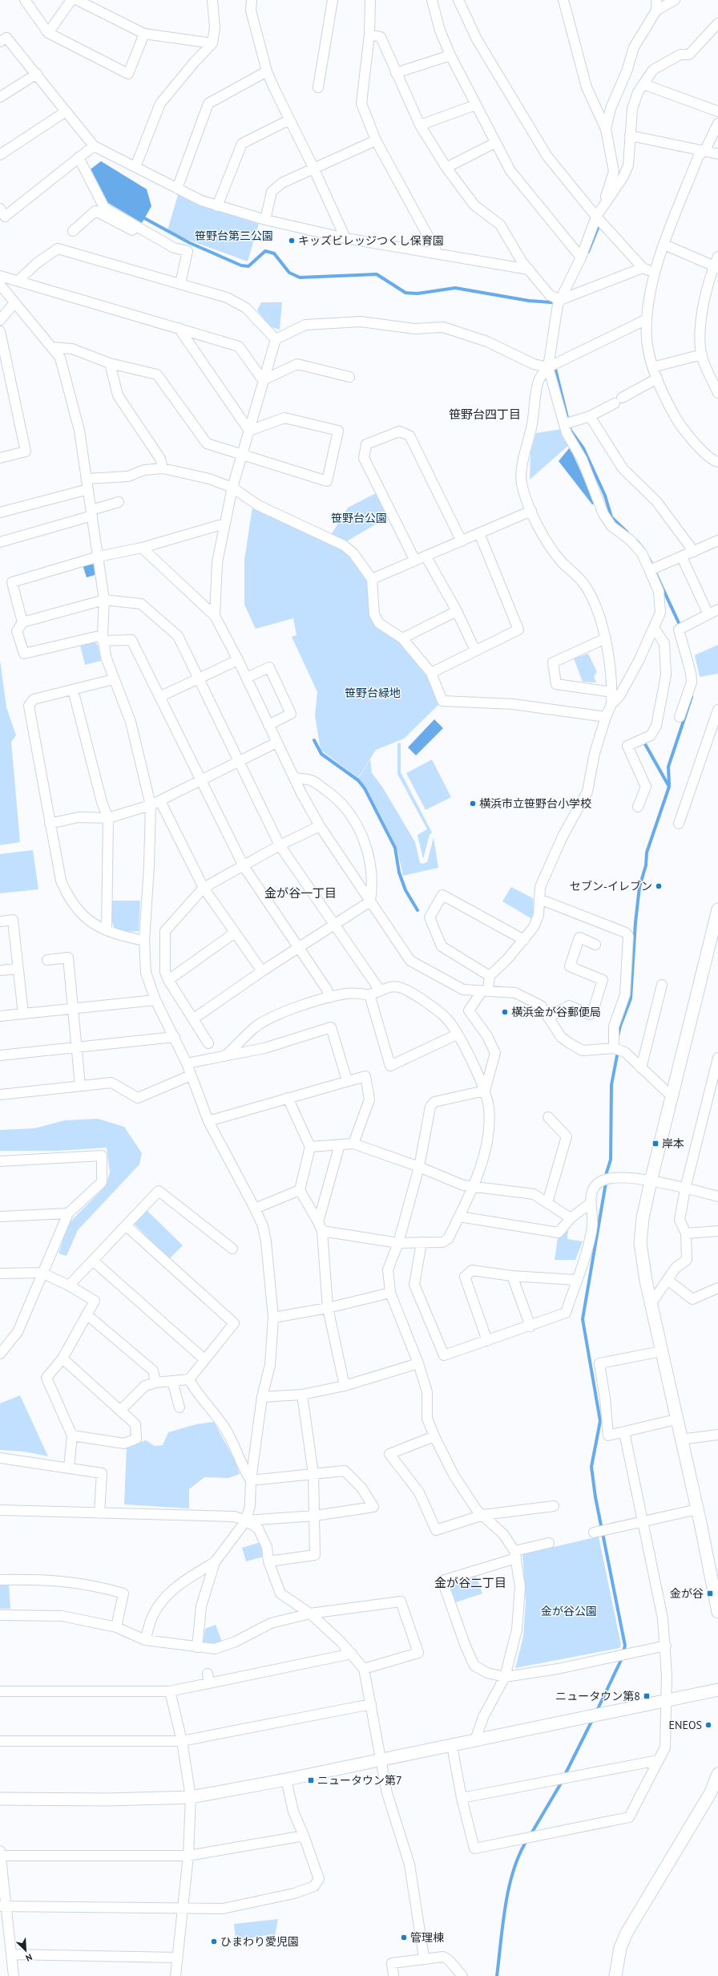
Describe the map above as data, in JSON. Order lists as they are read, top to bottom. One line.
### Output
{"districts":["笹野台四丁目","金が谷一丁目","金が谷二丁目"],"parks":["笹野台第三公園","笹野台公園","笹野台緑地","金が谷公園"],"places":{"other":["キッズビレッジつくし保育園","横浜市立笹野台小学校","セブン-イレブン","横浜金が谷郵便局","ENEOS","管理棟","ひまわり愛児園"],"transit":["岸本","金が谷","ニュータウン第8","ニュータウン第7"]},"north":"bottom right"}
